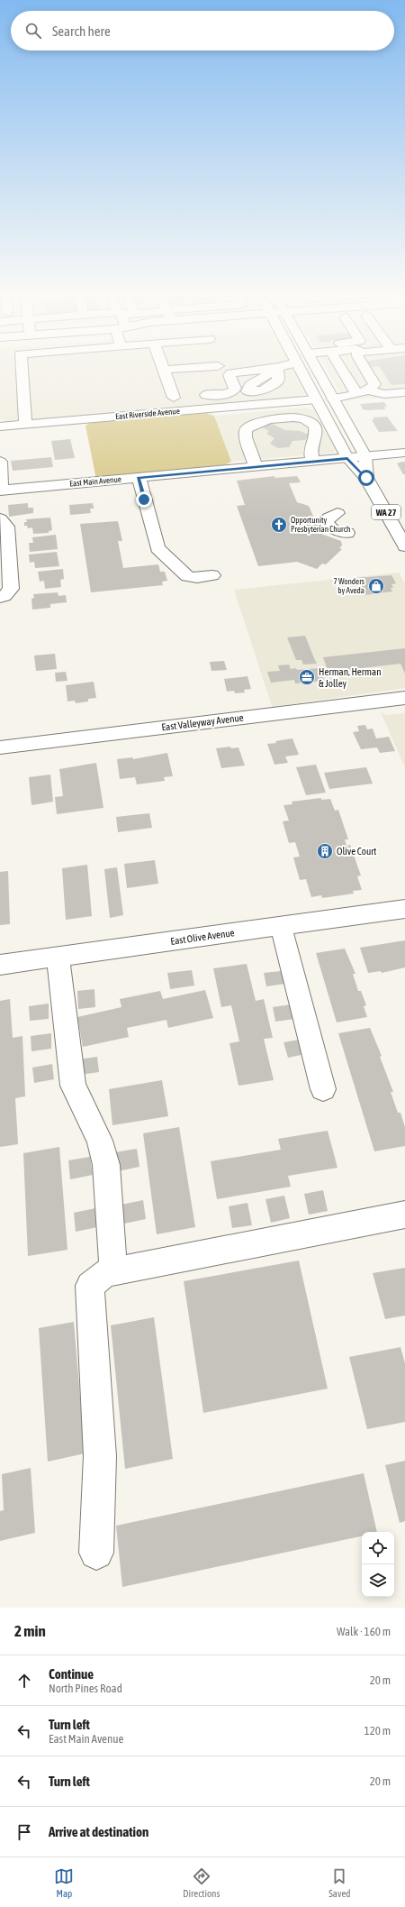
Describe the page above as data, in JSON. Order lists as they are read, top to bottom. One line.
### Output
{"streets":{"main road":["East Riverside Avenue","East Main Avenue","WA 27","East Valleyway Avenue","East Olive Avenue"]},"crossings":[["East Riverside Avenue","WA 27"],["East Main Avenue","WA 27"]],"places":{"church":["Opportunity Presbyterian Church"],"shop":["7 Wonders by Aveda"],"office":["Herman, Herman & Jolley"],"building":["Olive Court"]},"page":{"search":"Search here","heading":["2 min","Walk · 160 m"],"list":[["Continue","North Pines Road","20 m"],["Turn left","East Main Avenue","120 m"],["Turn left","20 m"],"Arrive at destination"],"nav":["Map","Directions","Saved"]}}
